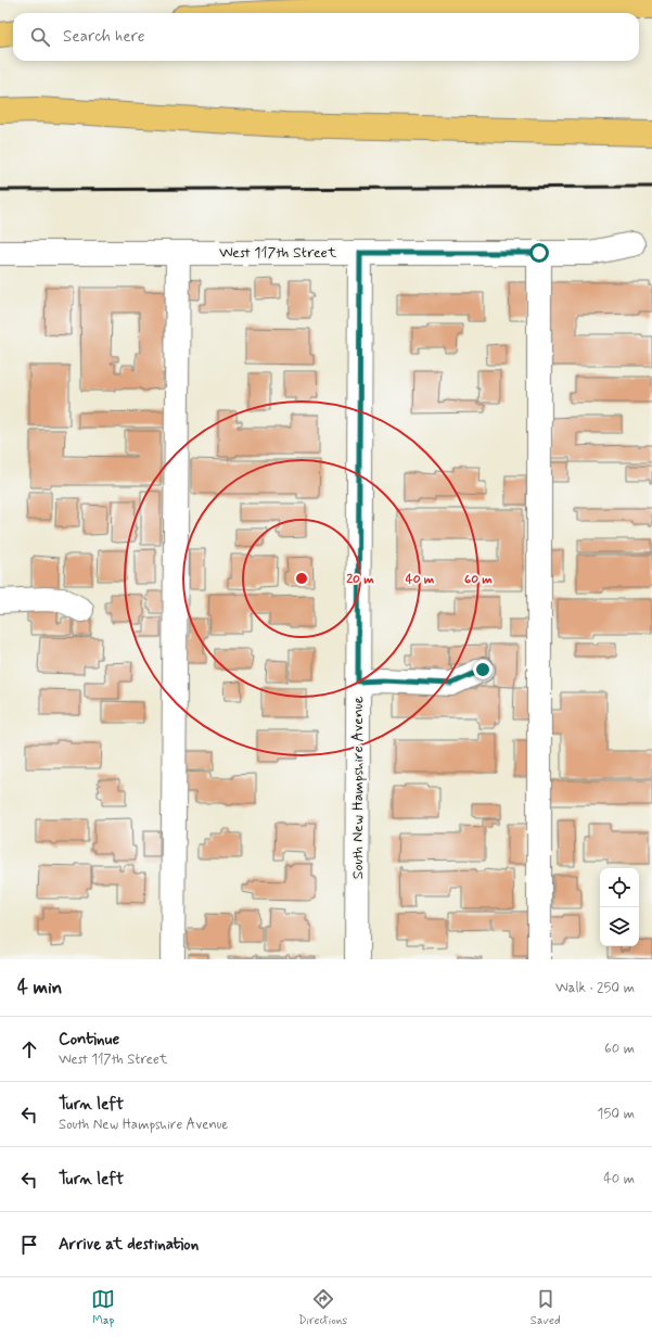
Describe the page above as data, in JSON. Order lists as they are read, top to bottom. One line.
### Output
{"streets":{"street":["West 117th Street","South New Hampshire Avenue"]},"crossings":[["West 117th Street","South New Hampshire Avenue"]],"page":{"search":"Search here","heading":["4 min","Walk · 250 m"],"list":[["Continue","West 117th Street","60 m"],["Turn left","South New Hampshire Avenue","150 m"],["Turn left","40 m"],"Arrive at destination"],"nav":["Map","Directions","Saved"]},"rings":["20 m","40 m","60 m"]}
